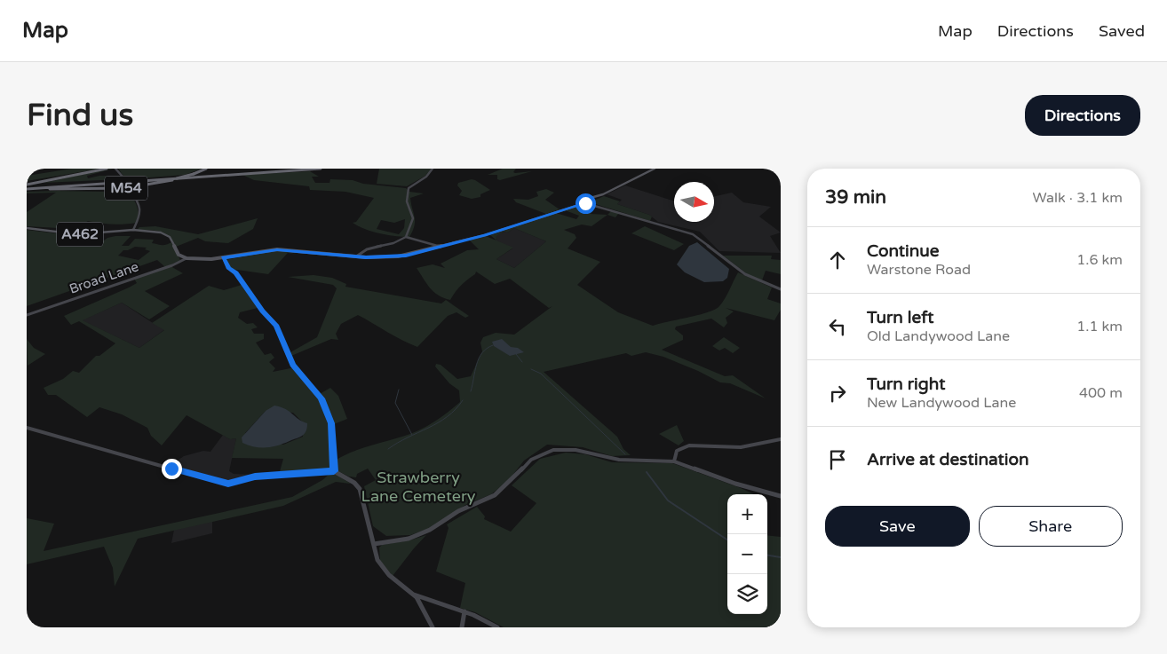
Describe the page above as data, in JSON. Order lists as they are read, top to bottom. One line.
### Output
{"streets":{"highway":["M54"],"main road":["A462"],"street":["Broad Lane"]},"crossings":[["A462","Broad Lane"]],"parks":["Strawberry Lane Cemetery"],"north":"right","page":{"header":"Map","nav":["Map","Directions","Saved"],"buttons":["Directions",["Save","Share"]],"title":"Find us","heading":["39 min","Walk · 3.1 km"],"list":[["Continue","Warstone Road","1.6 km"],["Turn left","Old Landywood Lane","1.1 km"],["Turn right","New Landywood Lane","400 m"],"Arrive at destination"],"map_buttons":["+","−"]}}
